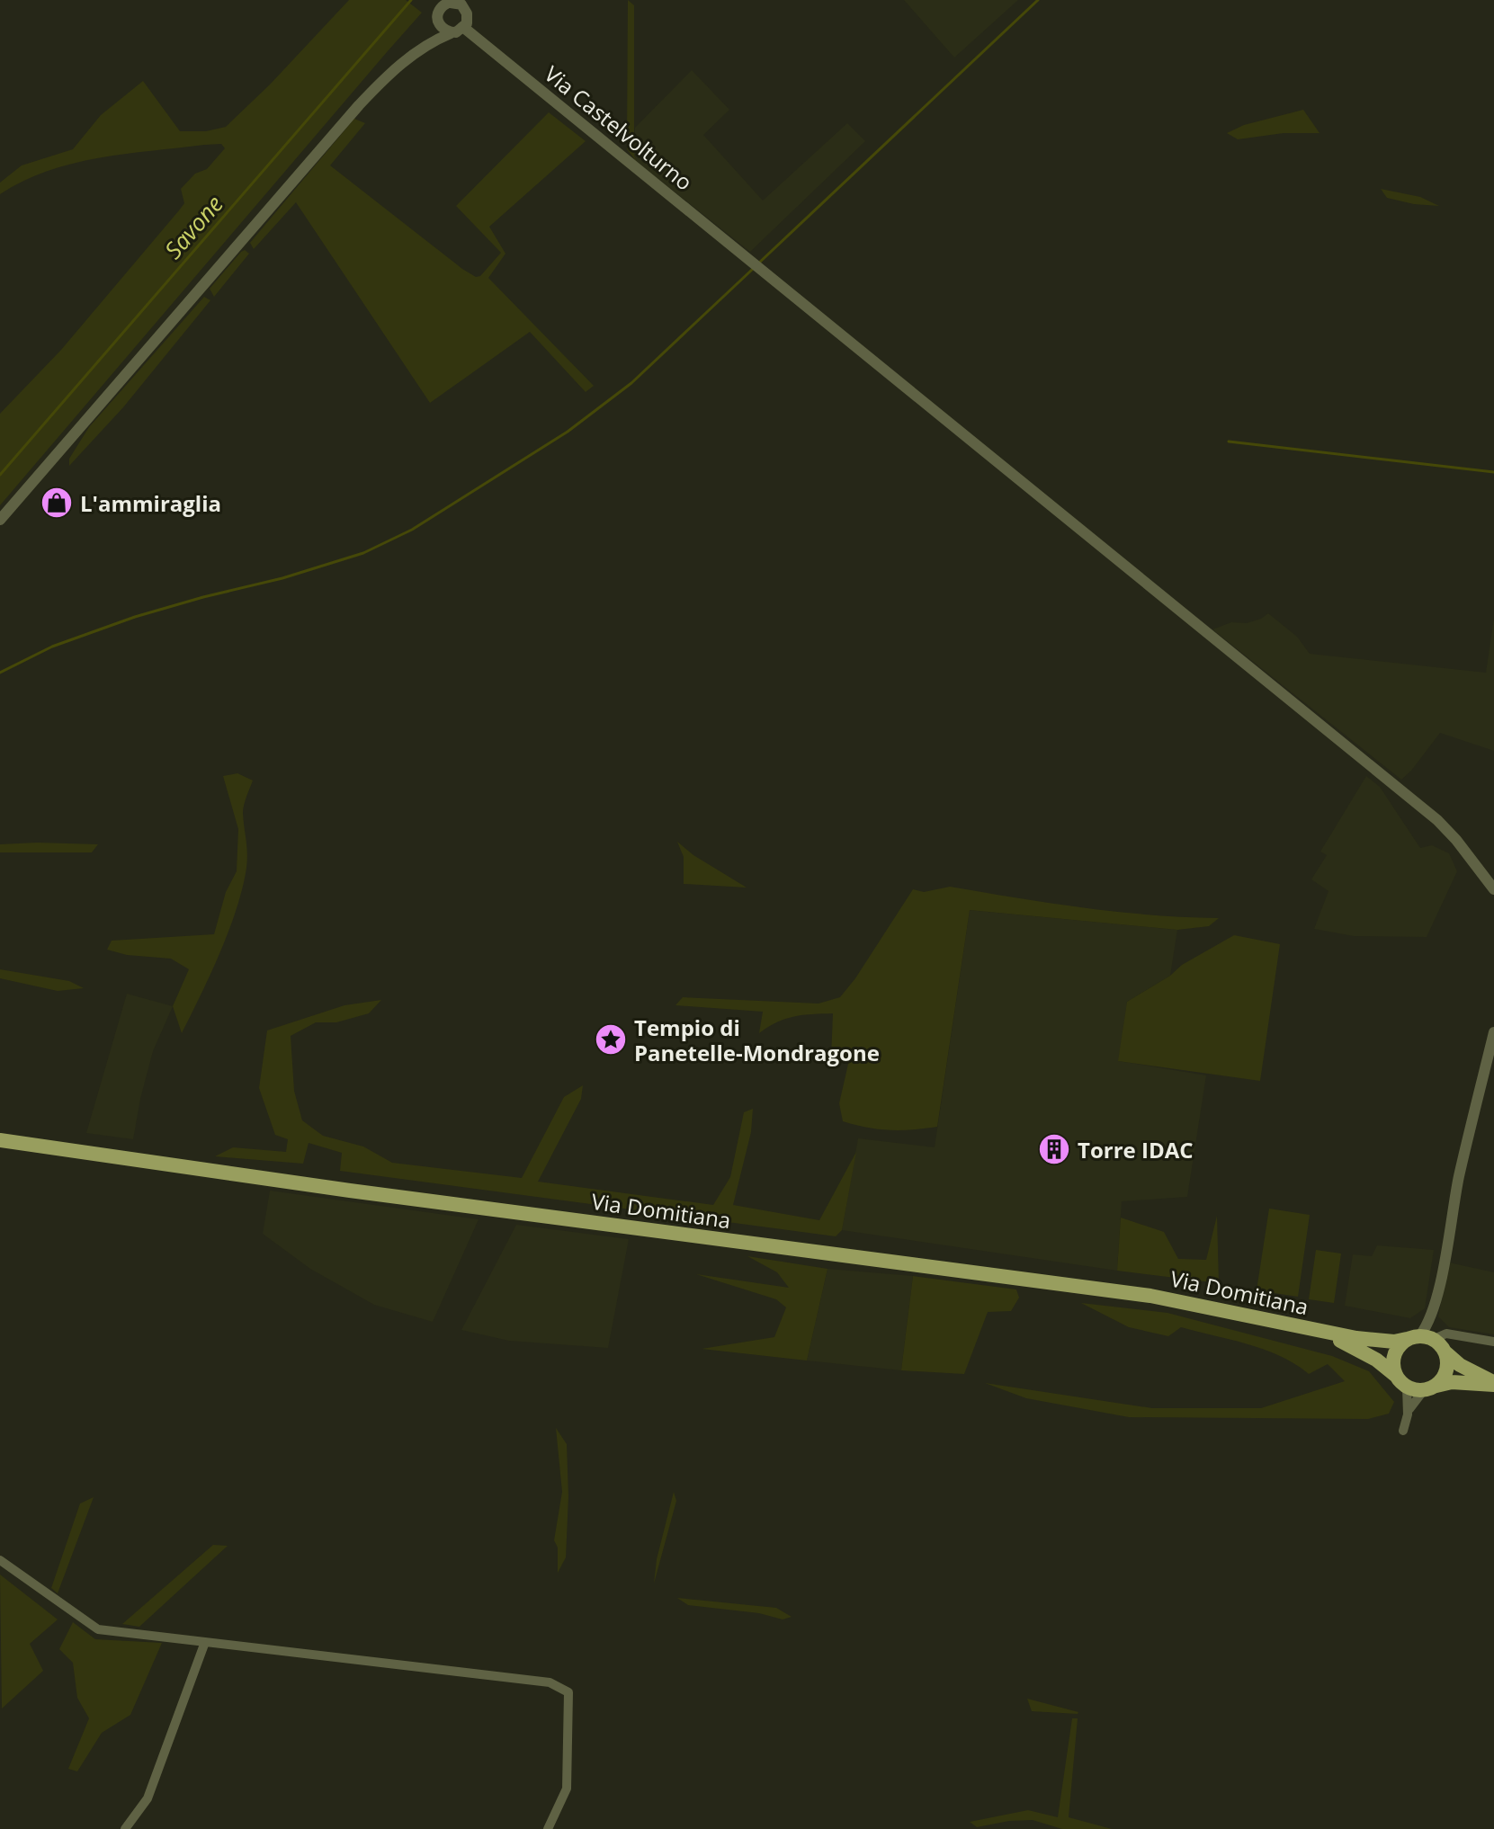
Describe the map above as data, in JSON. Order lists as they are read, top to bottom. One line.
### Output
{"streets":{"main road":["Via Domitiana"],"street":["Via Castelvolturno"]},"water":["Savone"],"places":{"shop":["L'ammiraglia"],"place":["Tempio di Panetelle-Mondragone"],"building":["Torre IDAC"]}}
